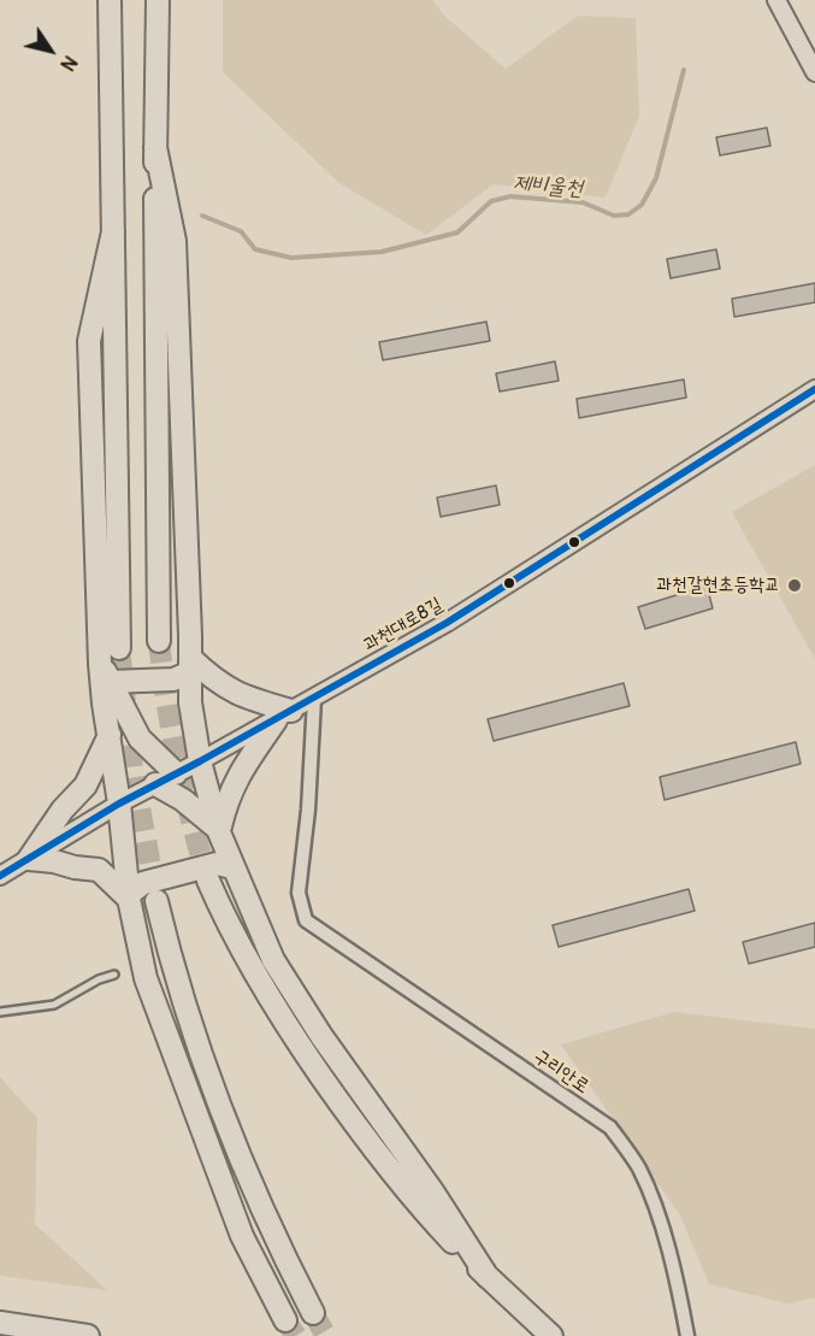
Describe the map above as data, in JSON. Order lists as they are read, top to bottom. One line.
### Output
{"streets":{"street":["과천대로8길","구리안로"]},"crossings":[["과천대로8길","구리안로"]],"water":["제비울천"],"places":["과천갈현초등학교"],"north":"bottom right"}
